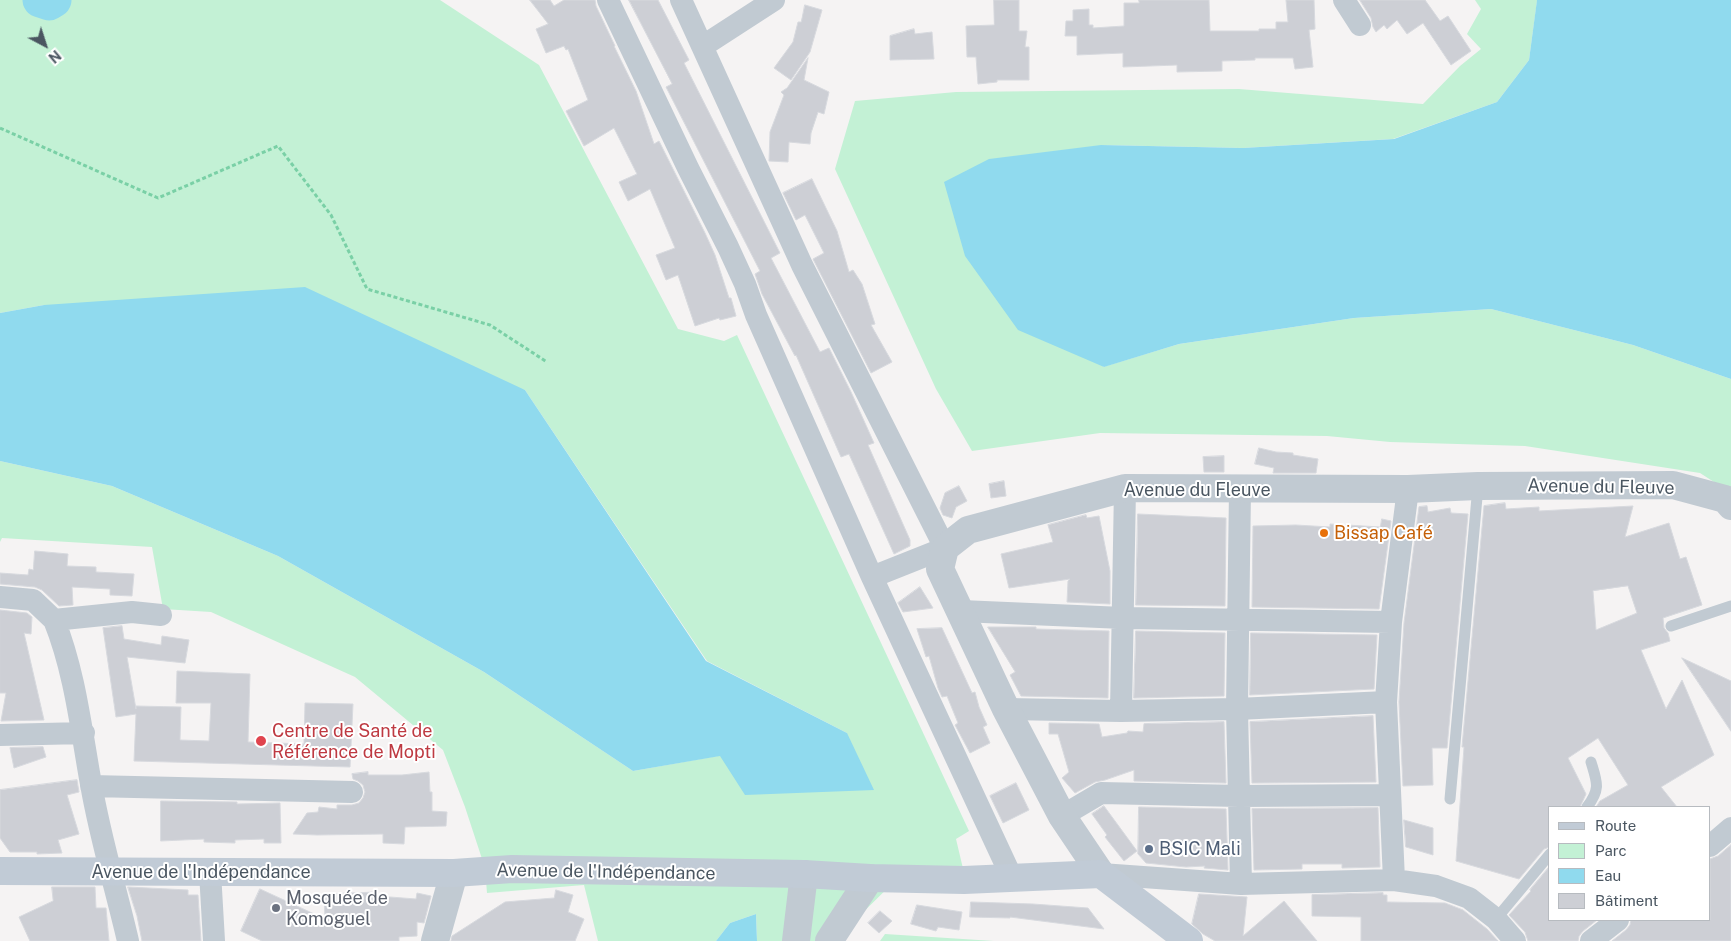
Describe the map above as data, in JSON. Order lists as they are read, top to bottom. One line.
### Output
{"streets":{"main road":["Avenue de l'Indépendance"],"street":["Avenue du Fleuve"]},"places":["Bissap Café","Centre de Santé de Référence de Mopti","BSIC Mali","Mosquée de Komoguel"],"legend":["Route","Parc","Eau","Bâtiment"],"north":"bottom right"}
